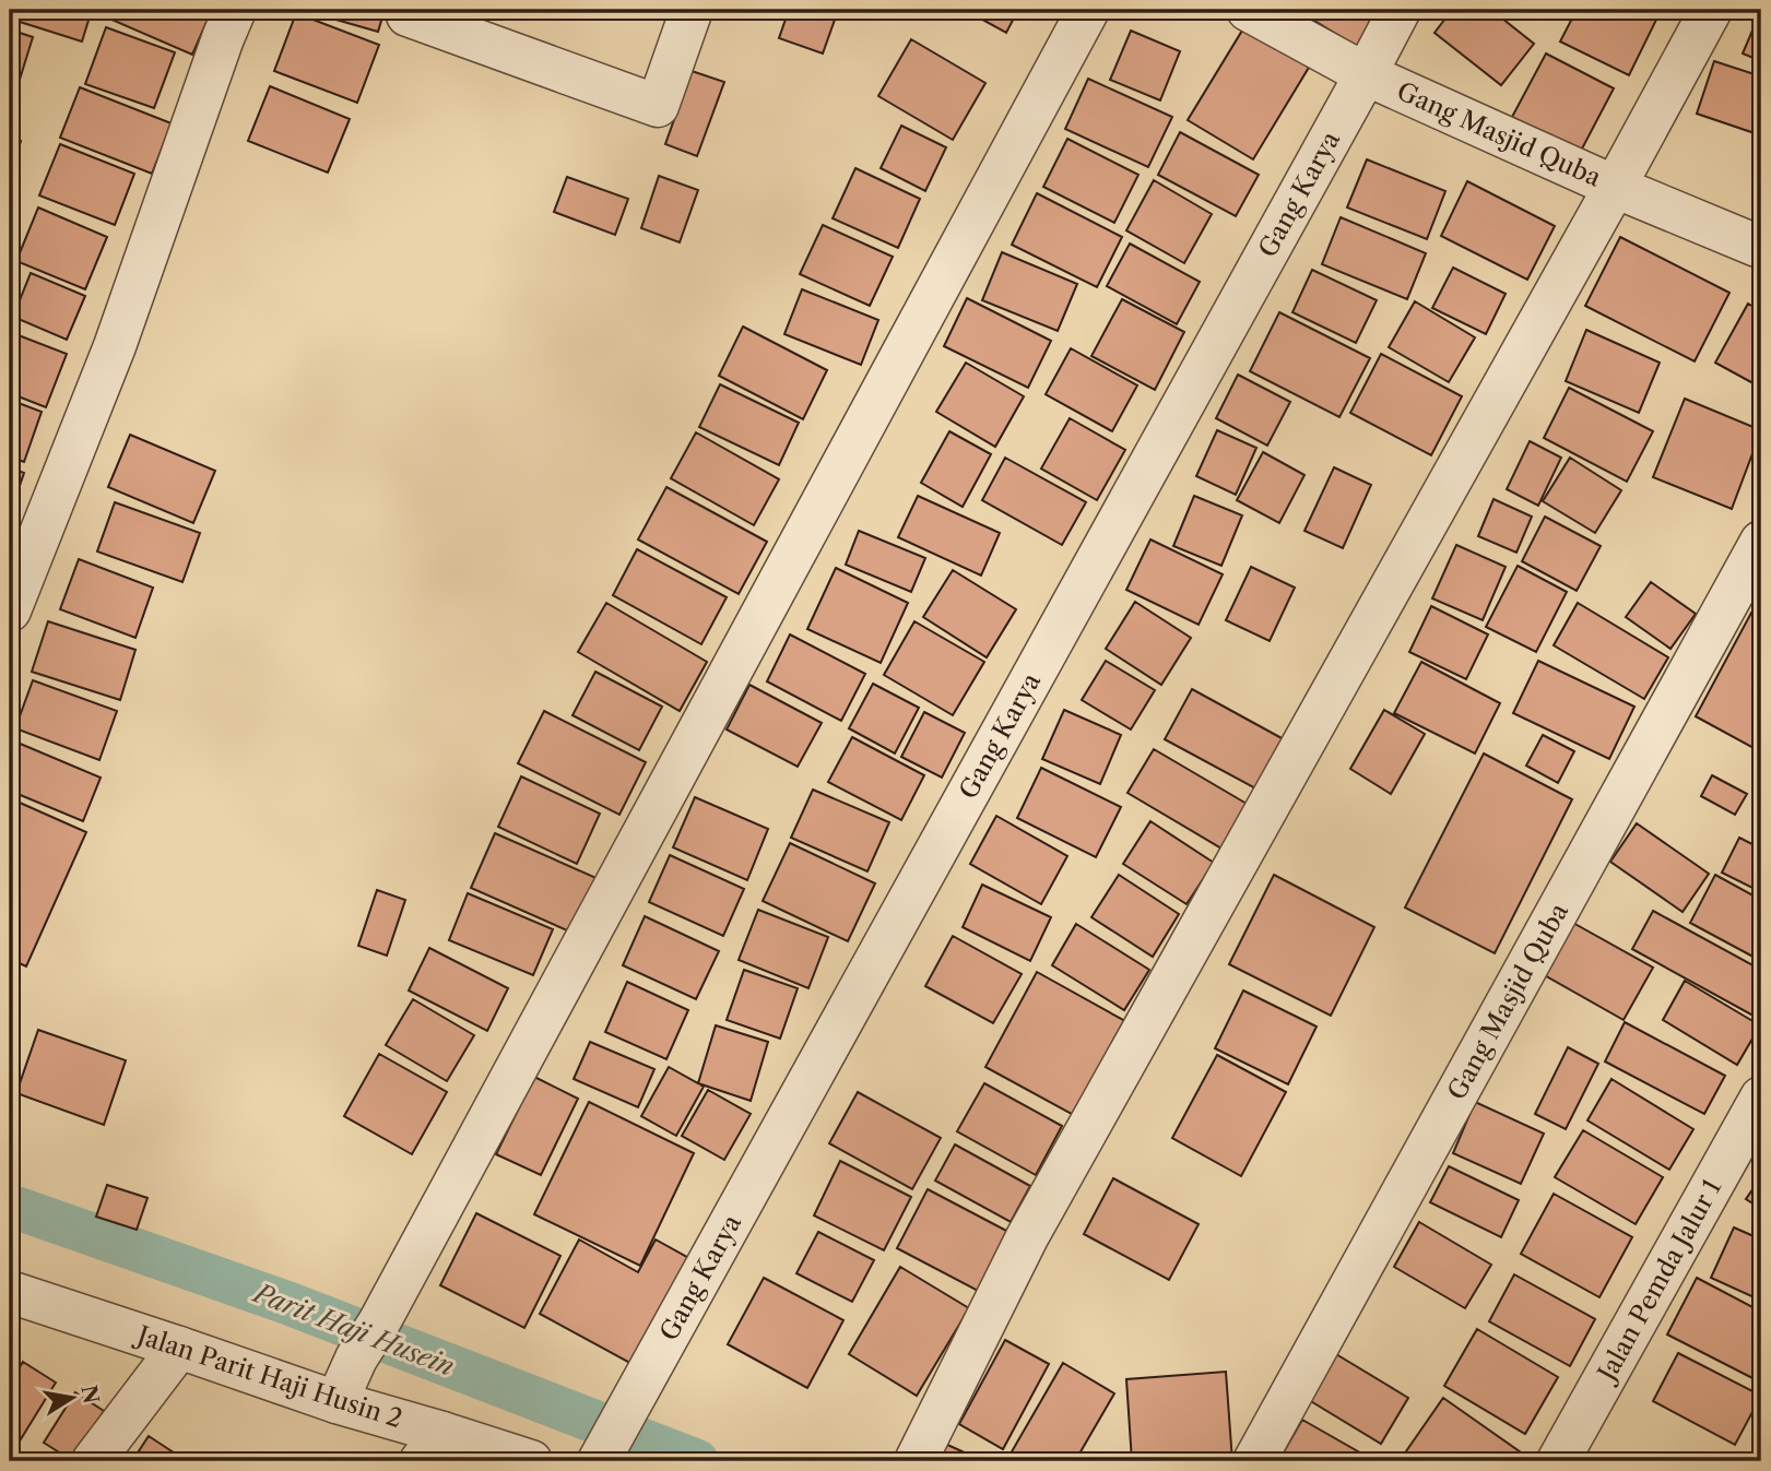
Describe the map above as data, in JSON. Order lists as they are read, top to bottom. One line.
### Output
{"streets":{"street":["Gang Masjid Quba","Gang Karya","Jalan Pemda Jalur 1","Jalan Parit Haji Husin 2"]},"crossings":[["Gang Masjid Quba","Gang Karya"]],"water":["Parit Haji Husein"],"north":"right"}
